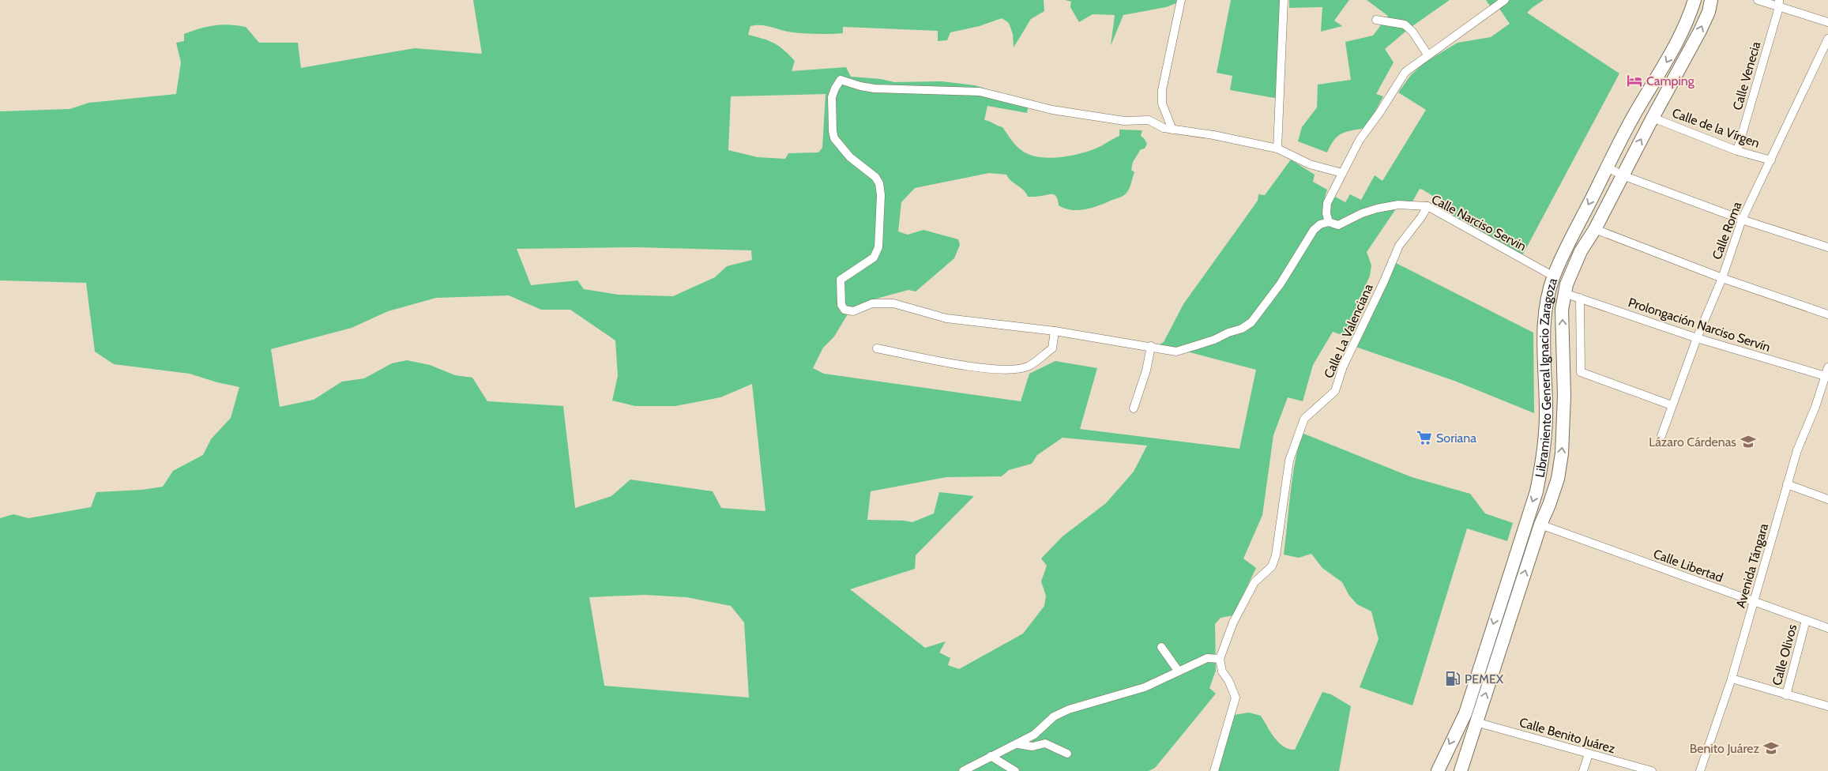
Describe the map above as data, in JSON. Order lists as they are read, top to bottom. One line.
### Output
{"streets":{"main road":["Libramiento General Ignacio Zaragoza"],"street":["Calle Venecia","Calle de la Vírgen","Calle Narciso Servin","Calle Roma","Prolongación Narciso Servín","Calle La Valenciana","Calle Libertad","Avenida Tángara","Calle Olivos","Calle Benito Juárez"]},"crossings":[["Calle Venecia","Calle de la Vírgen"],["Calle de la Vírgen","Calle Roma"],["Calle de la Vírgen","Libramiento General Ignacio Zaragoza"],["Calle Narciso Servin","Calle La Valenciana"],["Calle Narciso Servin","Libramiento General Ignacio Zaragoza"],["Calle Roma","Prolongación Narciso Servín"],["Prolongación Narciso Servín","Libramiento General Ignacio Zaragoza"],["Prolongación Narciso Servín","Avenida Tángara"],["Libramiento General Ignacio Zaragoza","Calle Libertad"],["Libramiento General Ignacio Zaragoza","Calle Benito Juárez"],["Calle Libertad","Avenida Tángara"],["Calle Libertad","Calle Olivos"]],"places":{"hotel":["Camping"],"supermarket":["Soriana"],"school or university":["Lázaro Cárdenas","Benito Juárez"],"fuel station":["PEMEX"]}}
